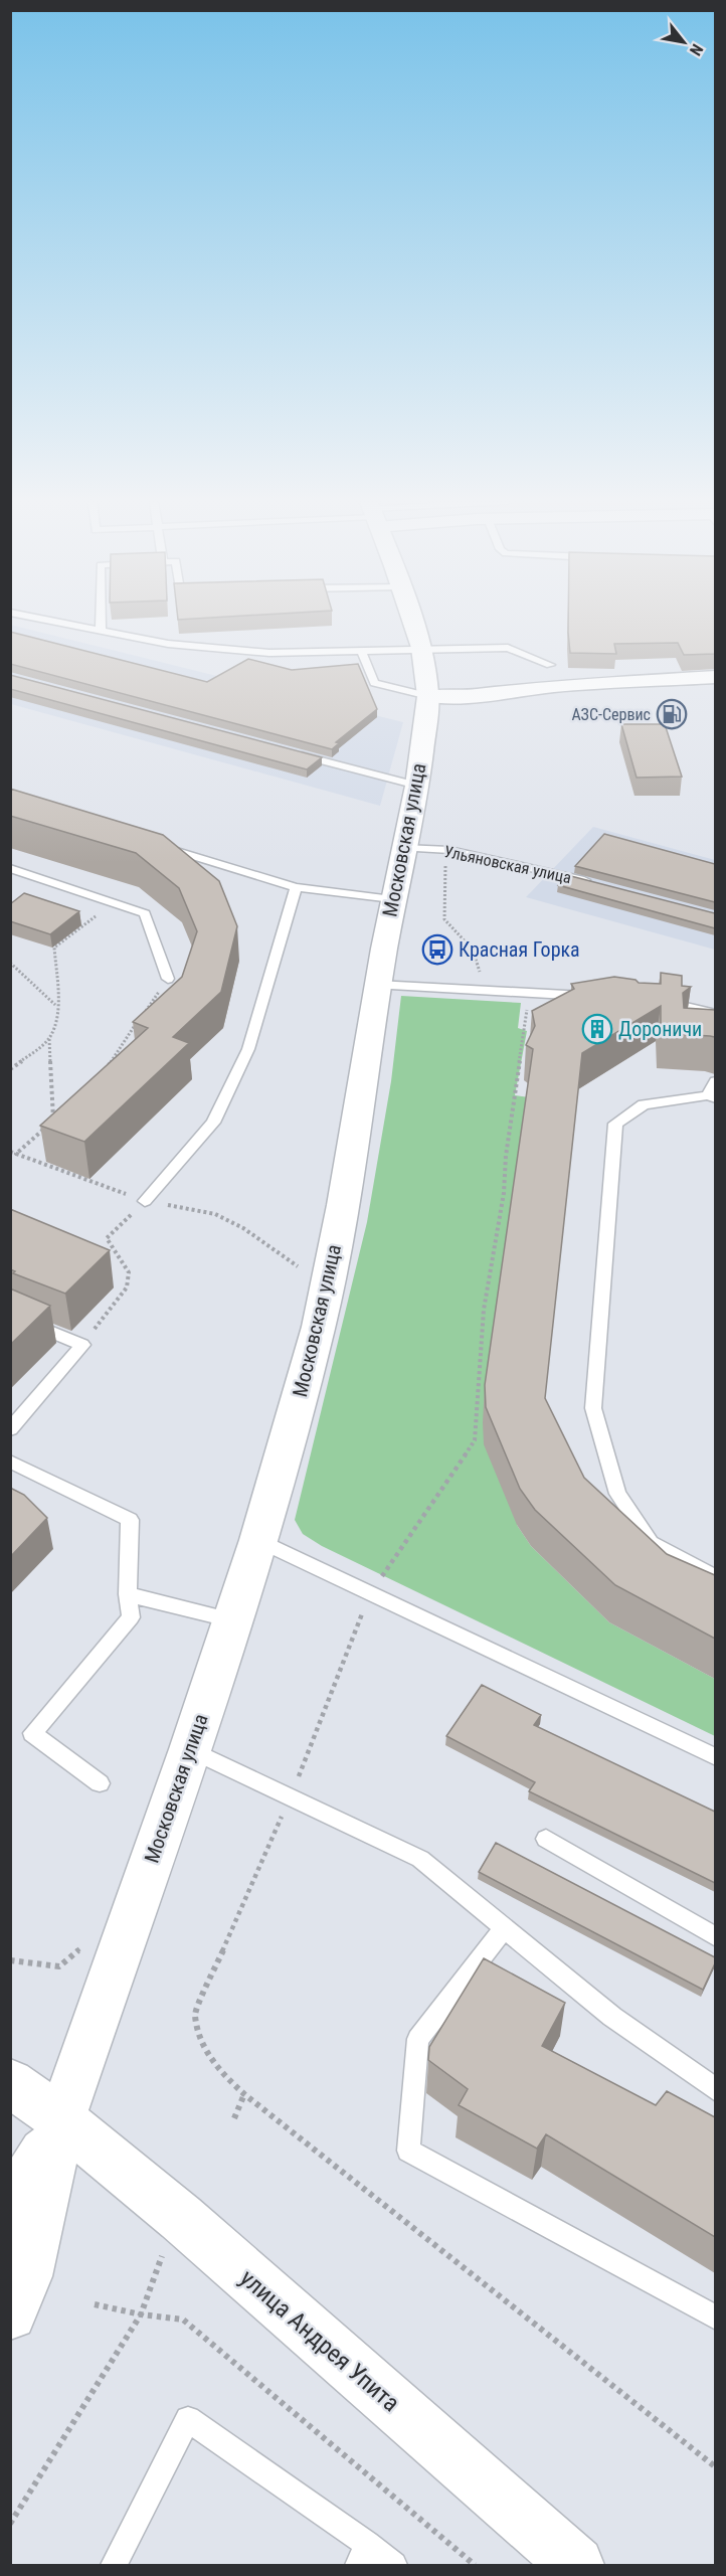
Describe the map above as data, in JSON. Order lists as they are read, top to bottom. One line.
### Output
{"streets":{"main road":["Московская улица","улица Андрея Упита"],"lane":["Ульяновская улица"]},"crossings":[["Московская улица","Ульяновская улица"],["Московская улица","улица Андрея Упита"]],"places":{"fuel station":["АЗС-Сервис"],"bus stop":["Красная Горка"],"building":["Дороничи"]},"north":"bottom right"}
